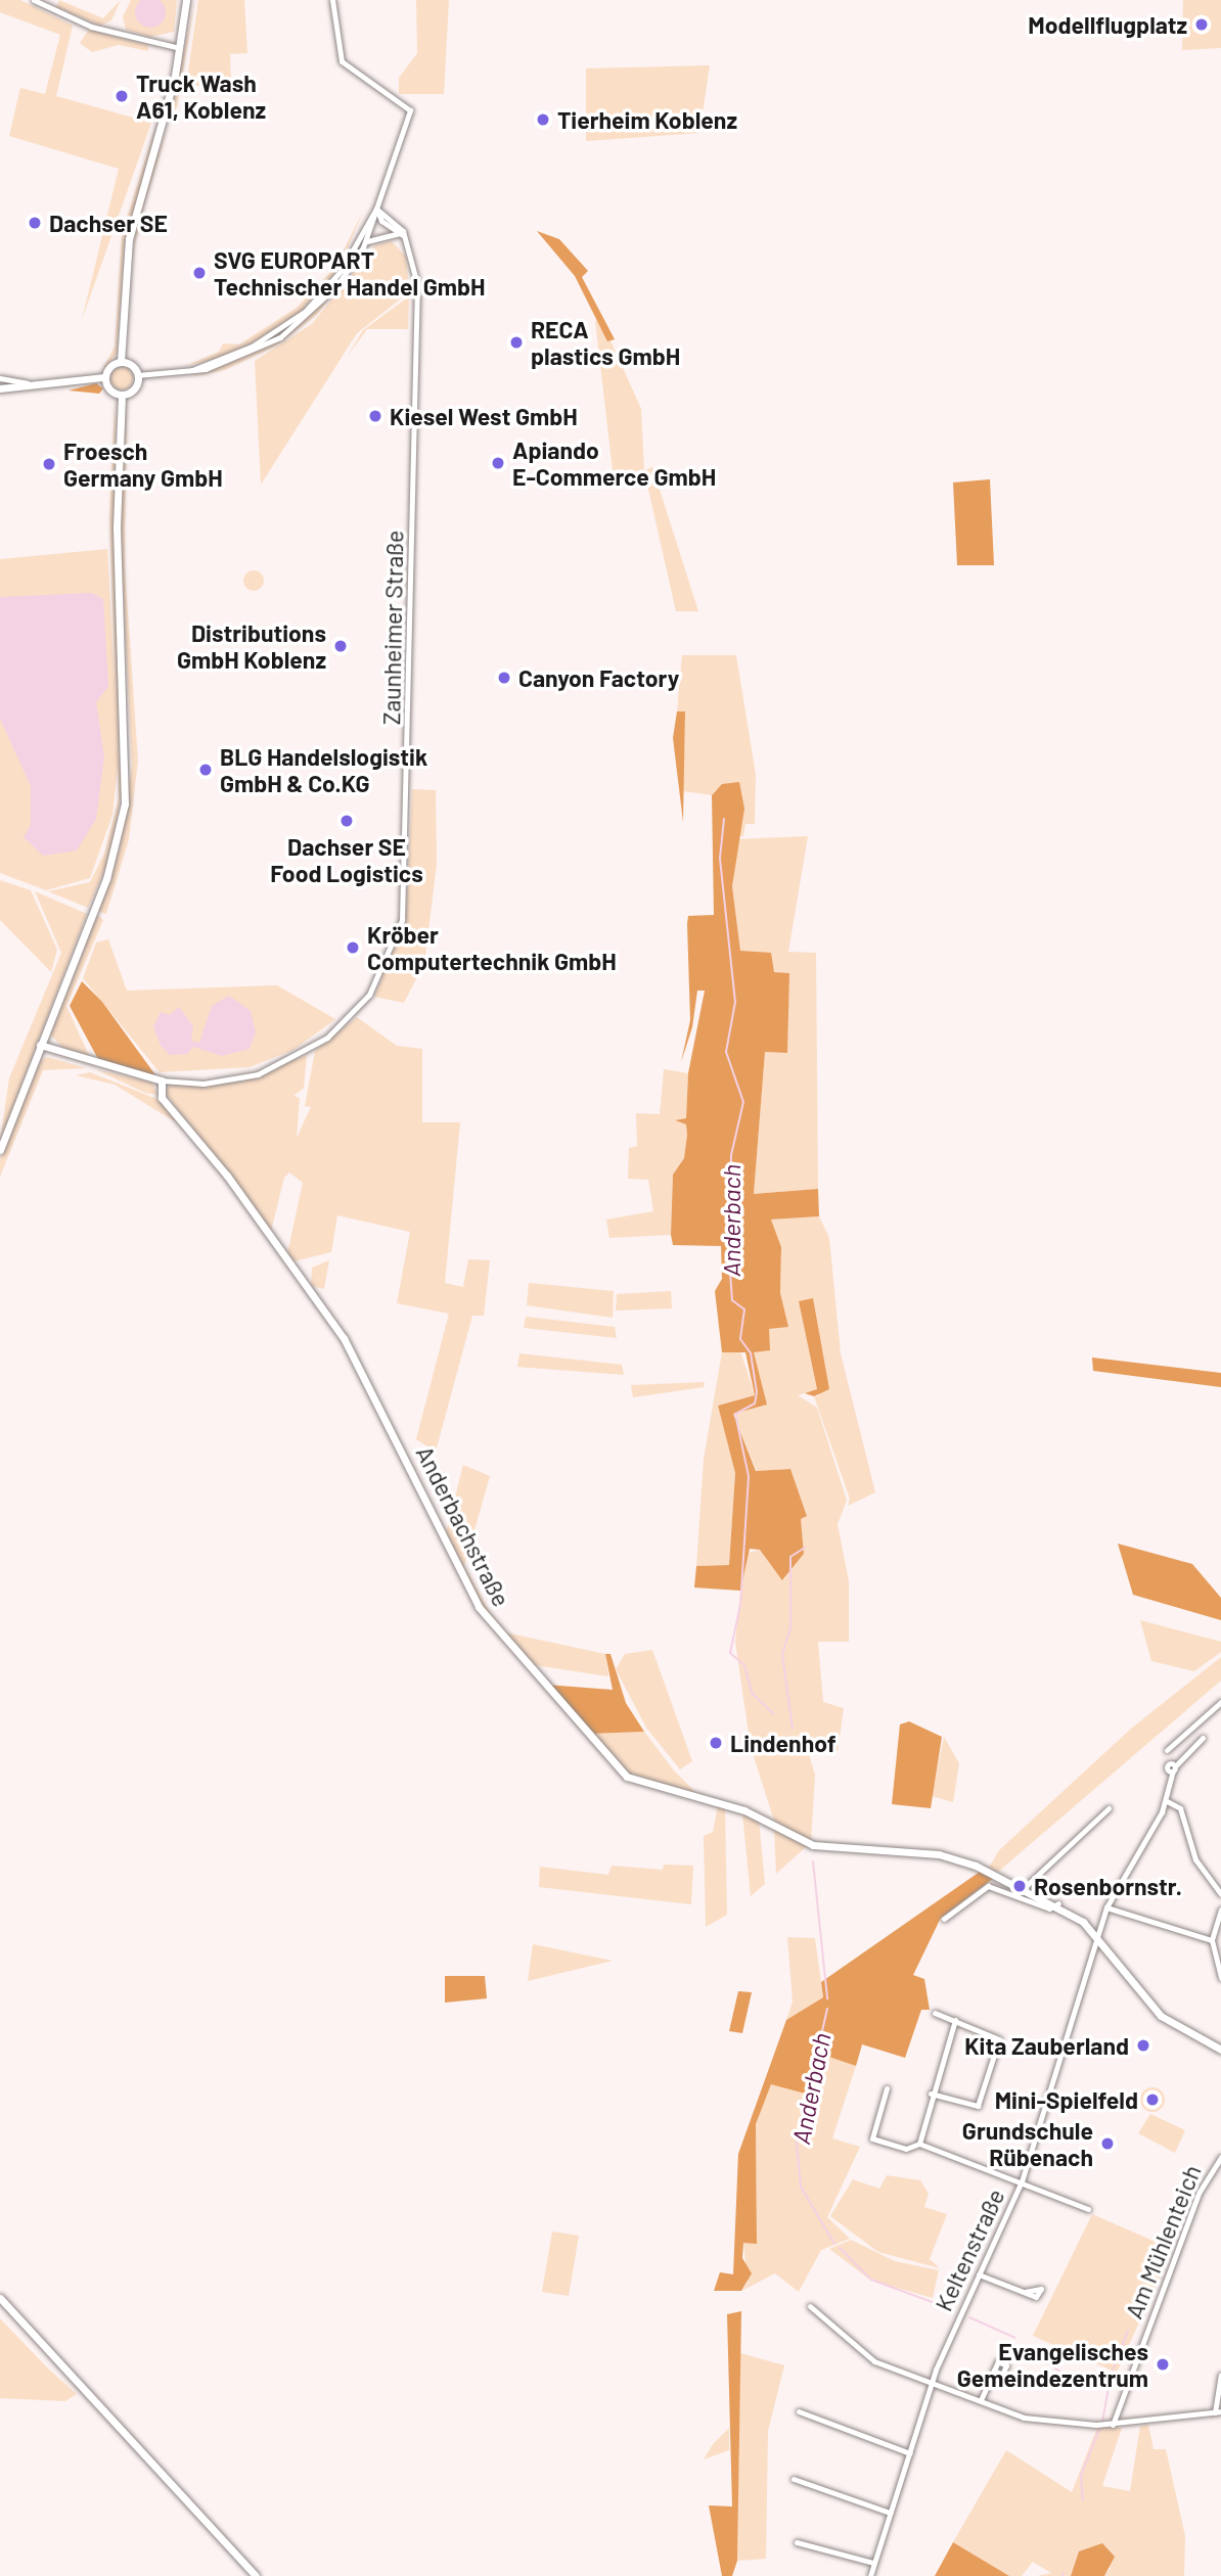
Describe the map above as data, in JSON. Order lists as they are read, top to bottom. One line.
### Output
{"streets":{"main road":["Zaunheimer Straße","Anderbachstraße"],"street":["Am Mühlenteich","Keltenstraße"]},"crossings":[["Zaunheimer Straße","Anderbachstraße"],["Anderbachstraße","Keltenstraße"]],"water":["Anderbach"],"places":["Modellflugplatz","Truck Wash A61, Koblenz","Tierheim Koblenz","Dachser SE","SVG EUROPART Technischer Handel GmbH","RECA plastics GmbH","Kiesel West GmbH","Apiando E-Commerce GmbH","Froesch Germany GmbH","Distributions GmbH Koblenz","Canyon Factory","BLG Handelslogistik GmbH & Co.KG","Dachser SE Food Logistics","Kröber Computertechnik GmbH","Lindenhof","Rosenbornstr.","Kita Zauberland","Mini-Spielfeld","Grundschule Rübenach","Evangelisches Gemeindezentrum"]}
